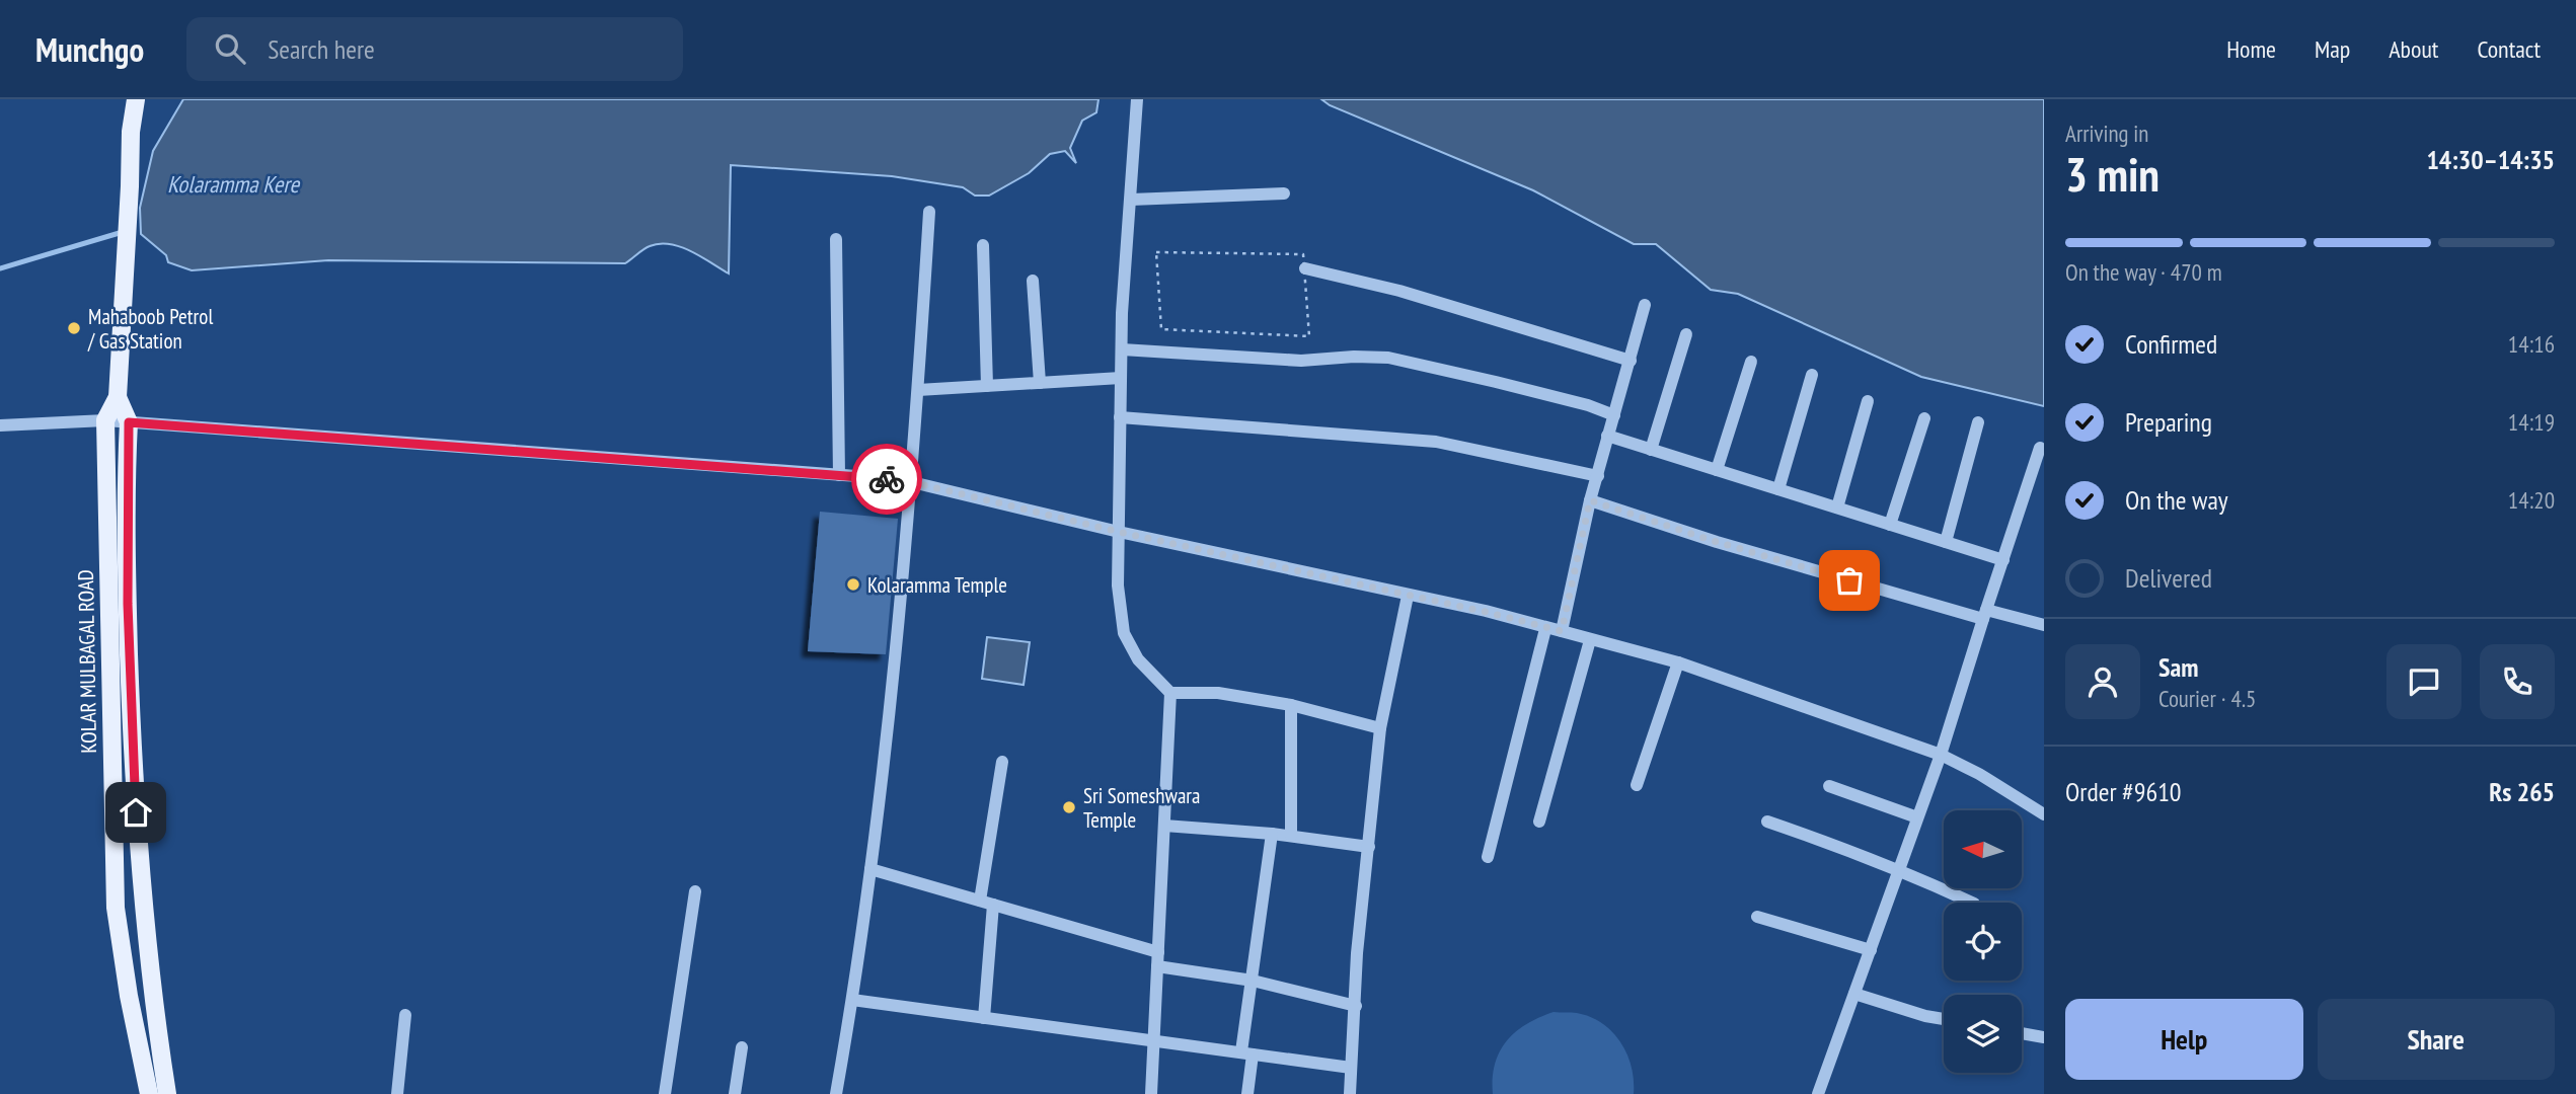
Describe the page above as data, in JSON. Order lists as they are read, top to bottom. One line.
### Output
{"streets":{"main road":["KOLAR MULBAGAL ROAD"]},"water":["Kolaramma Kere"],"places":["Mahaboob Petrol / Gas Station","Kolaramma Temple","Sri Someshwara Temple"],"north":"left","page":{"header":"Munchgo","search":"Search here","nav":["Home","Map","About","Contact"],"heading":["3 min","Arriving in","14:30–14:35"],"panel":["Sam","Courier · 4.5","Order #9610","Rs 265"],"bar":"On the way · 470 m","list":[["Confirmed","14:16"],["Preparing","14:19"],["On the way","14:20"],"Delivered"],"buttons":["Help","Share"]}}
